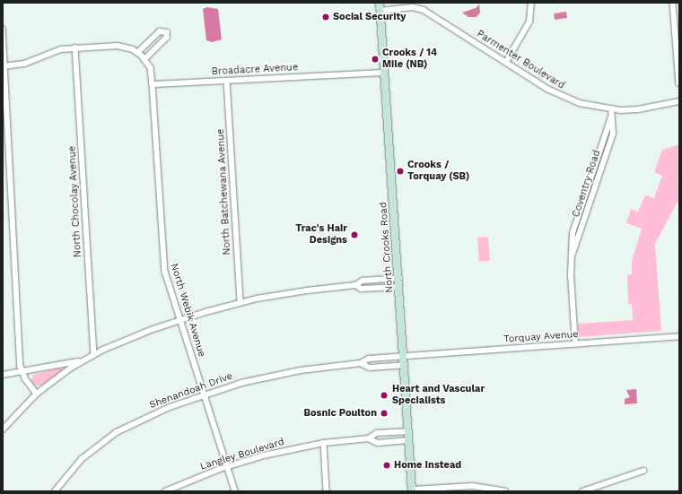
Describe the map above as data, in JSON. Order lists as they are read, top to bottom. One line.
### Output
{"streets":{"main road":["North Crooks Road"],"street":["Parmenter Boulevard","Broadacre Avenue","Coventry Road","North Batchewana Avenue","North Chocolay Avenue","North Webik Avenue","Torquay Avenue","Shenandoah Drive","Langley Boulevard"]},"crossings":[["Parmenter Boulevard","Coventry Road"],["Parmenter Boulevard","North Crooks Road"],["Broadacre Avenue","North Batchewana Avenue"],["Broadacre Avenue","North Crooks Road"],["Broadacre Avenue","North Webik Avenue"],["Coventry Road","Torquay Avenue"],["North Crooks Road","Torquay Avenue"],["North Crooks Road","Shenandoah Drive"],["North Crooks Road","Langley Boulevard"],["North Webik Avenue","Shenandoah Drive"],["North Webik Avenue","Langley Boulevard"],["Torquay Avenue","Shenandoah Drive"]],"places":["Social Security","Crooks / 14 Mile (NB)","Crooks / Torquay (SB)","Trac's Hair Designs","Heart and Vascular Specialists","Bosnic Poulton","Home Instead"]}
